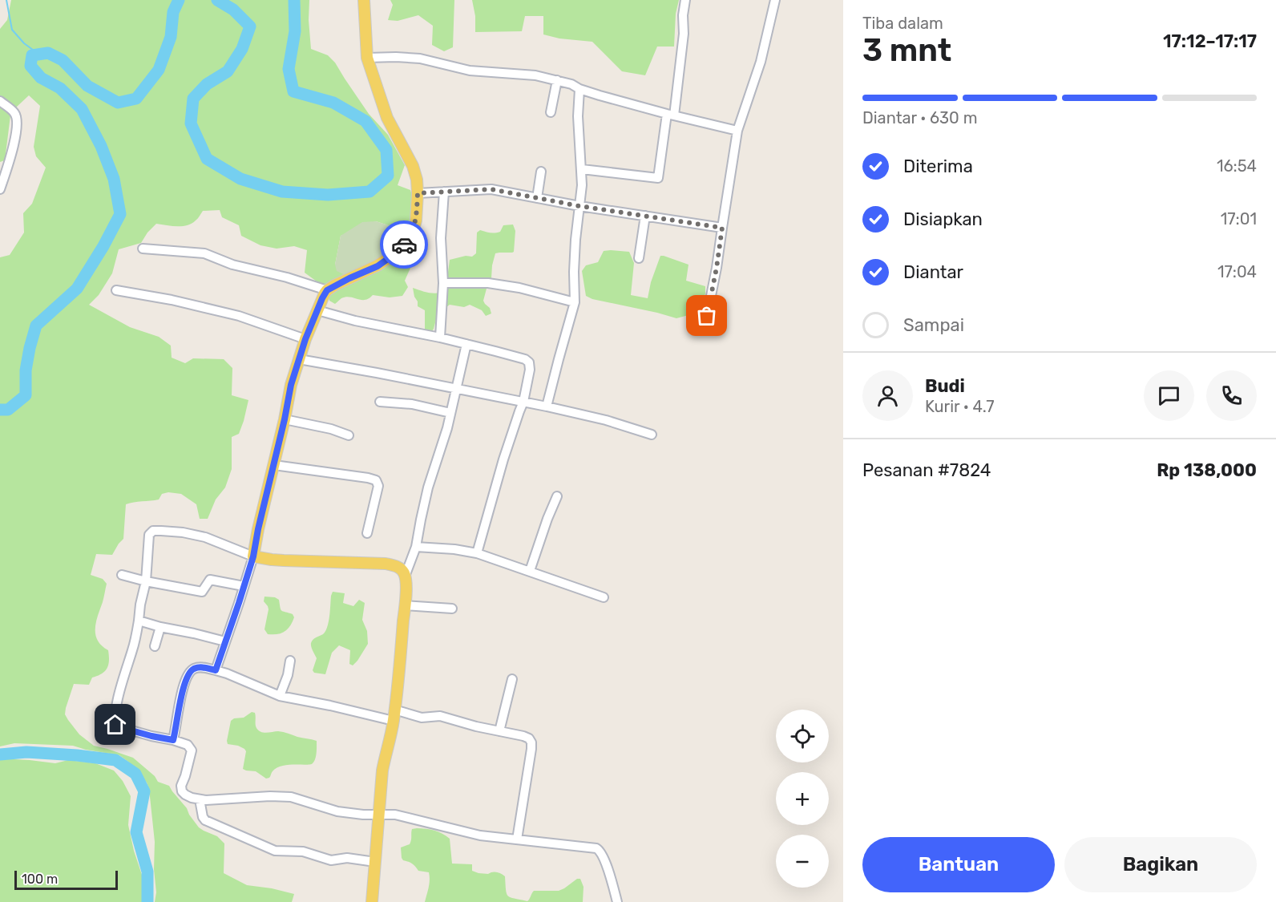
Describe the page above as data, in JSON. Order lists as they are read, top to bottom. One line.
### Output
{"scale_bar":"100 m","page":{"heading":["3 mnt","Tiba dalam","17:12–17:17"],"panel":["Budi","Kurir · 4.7","Pesanan #7824","Rp 138,000"],"bar":"Diantar · 630 m","list":[["Diterima","16:54"],["Disiapkan","17:01"],["Diantar","17:04"],"Sampai"],"map_buttons":["+","−"],"buttons":["Bantuan","Bagikan"],"scale":"100 m"}}
